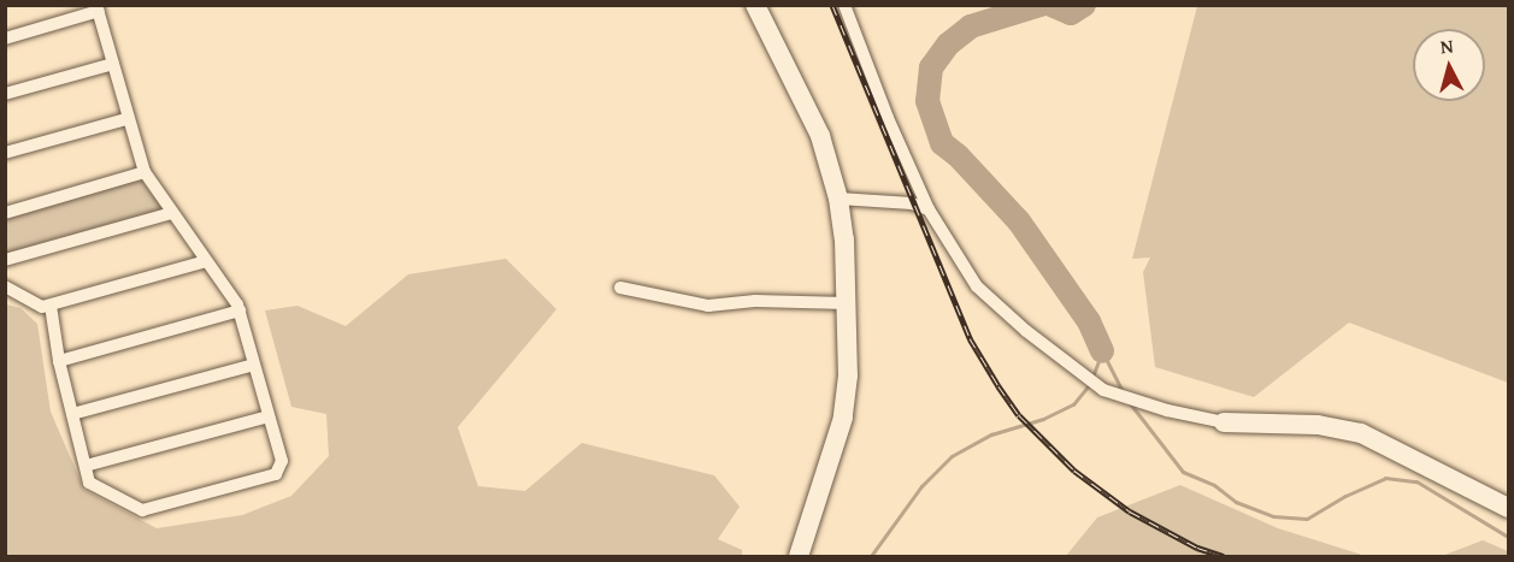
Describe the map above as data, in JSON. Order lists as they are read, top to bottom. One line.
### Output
{"north":"top"}
